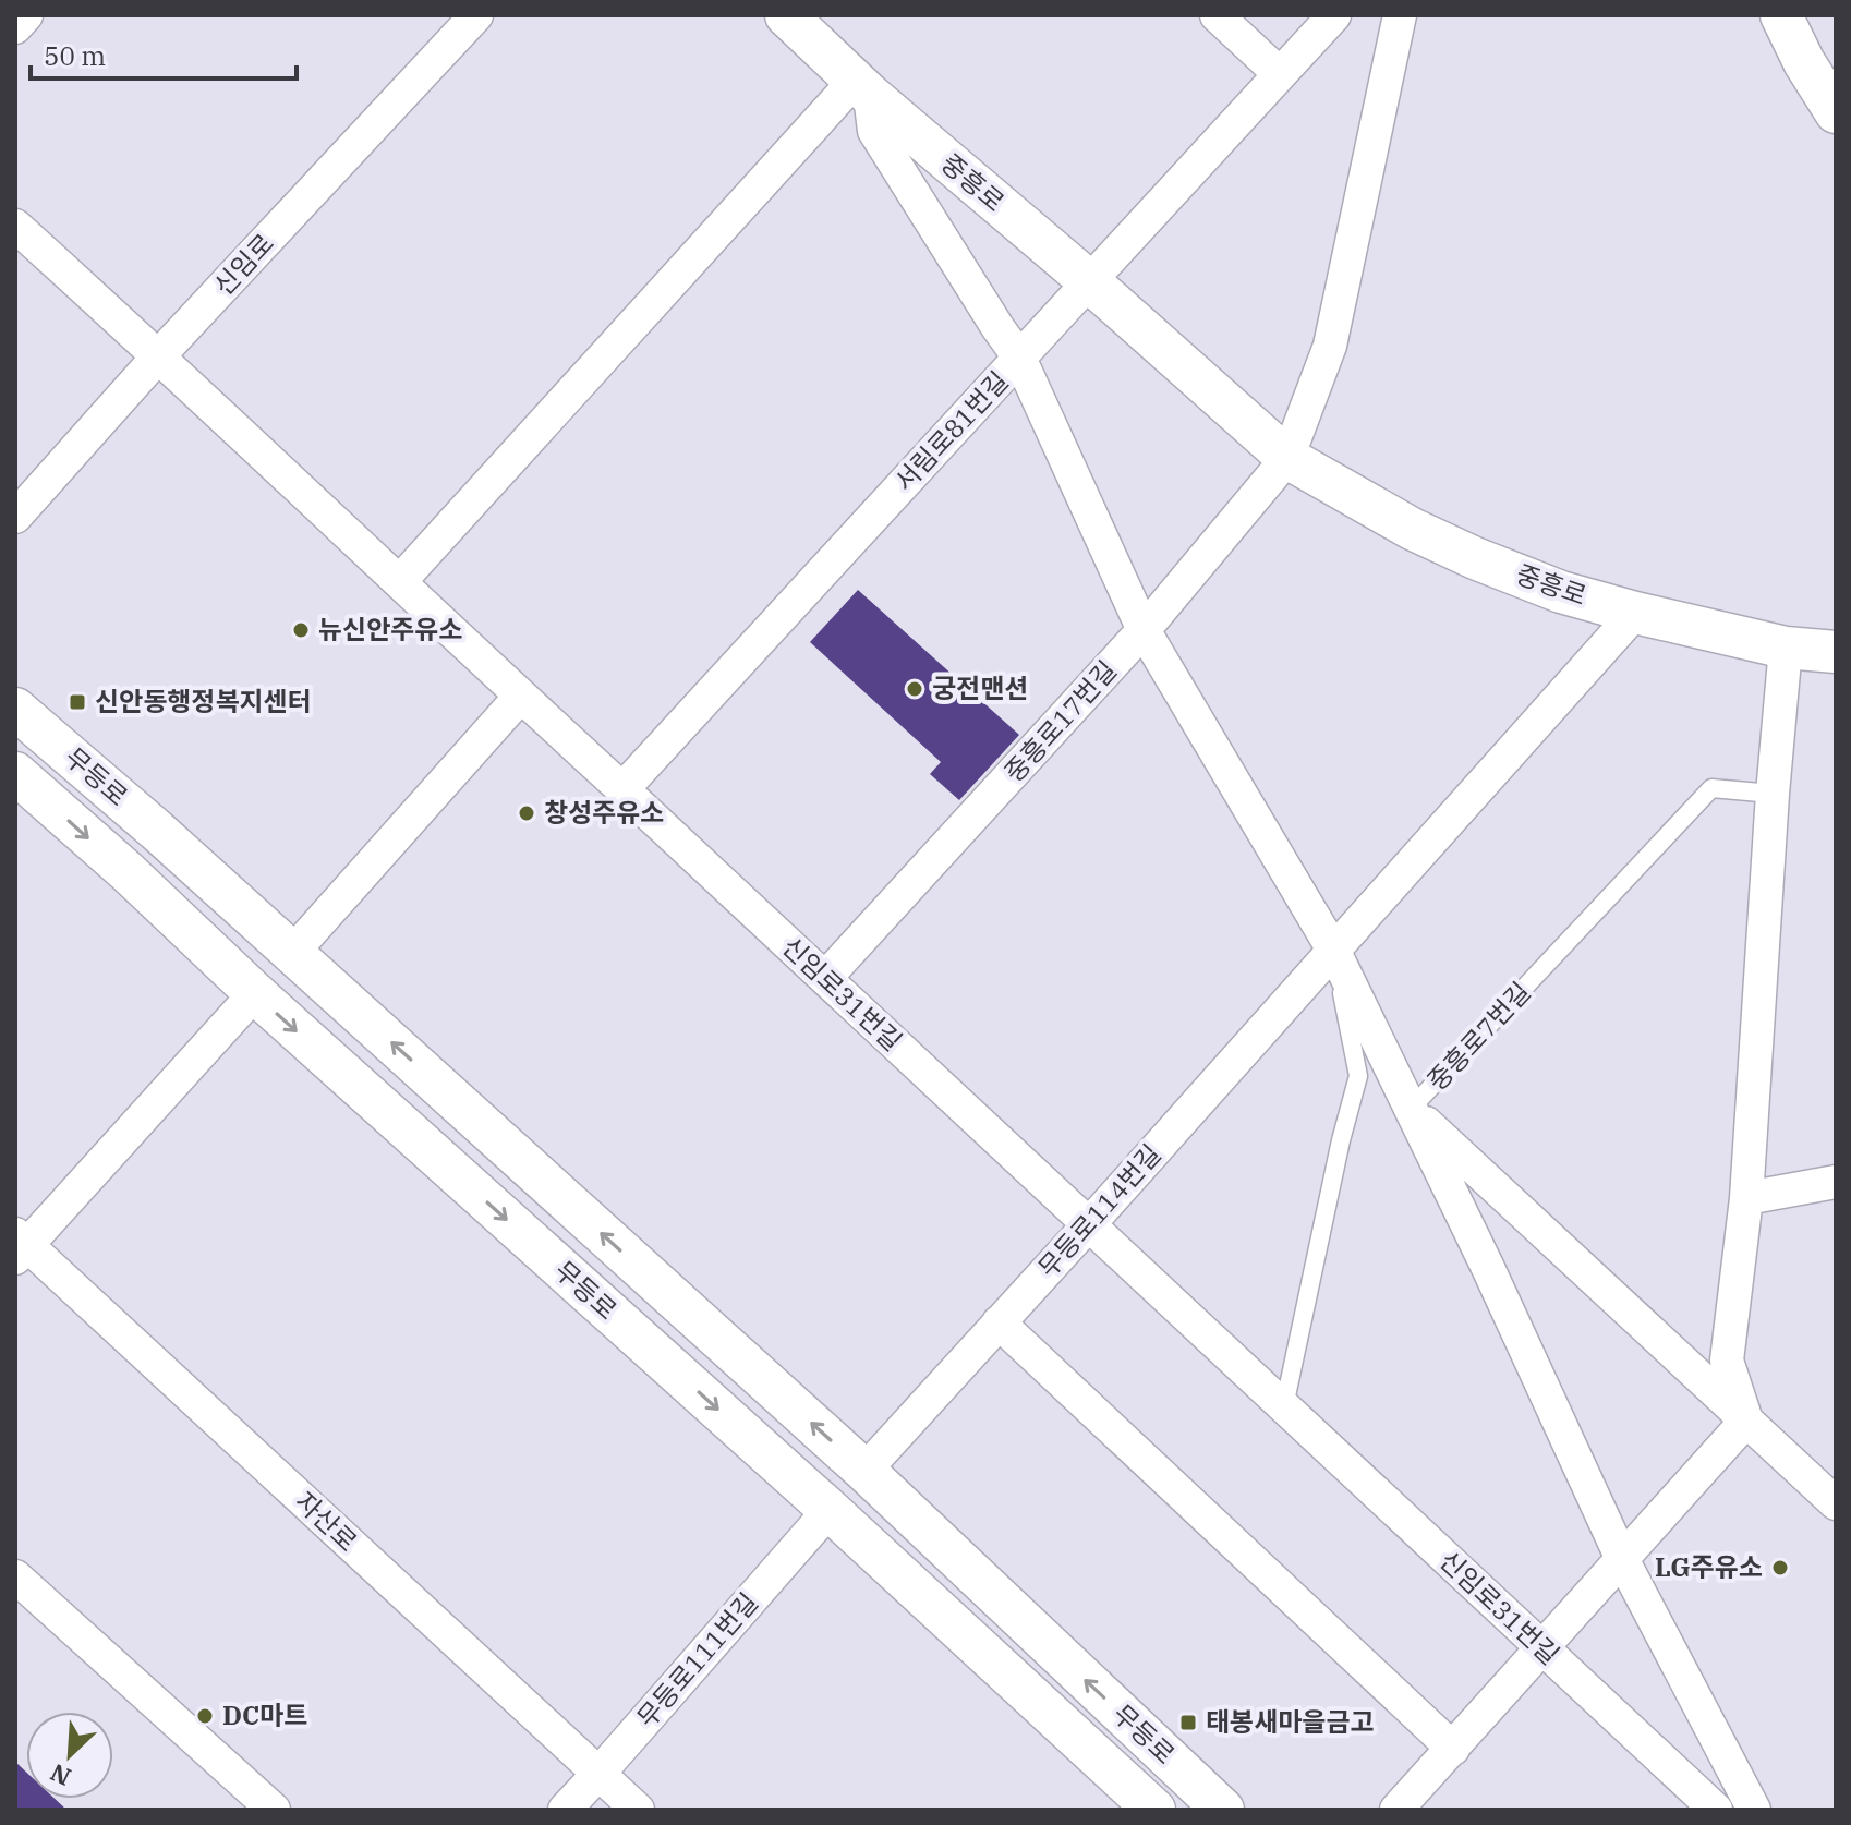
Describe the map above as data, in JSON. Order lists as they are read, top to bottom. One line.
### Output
{"streets":{"street":["중흥로","신임로","서림로81번길","중흥로17번길","무등로","신임로31번길","중흥로7번길","무등로114번길","자산로","무등로111번길"]},"crossings":[["중흥로","서림로81번길"],["중흥로","중흥로17번길"],["중흥로","중흥로7번길"],["중흥로","무등로114번길"],["신임로","신임로31번길"],["서림로81번길","신임로31번길"],["중흥로17번길","신임로31번길"],["무등로","무등로114번길"],["무등로","무등로111번길"],["신임로31번길","무등로114번길"],["자산로","무등로111번길"]],"places":{"other":["뉴신안주유소","궁전맨션","창성주유소","LG주유소","DC마트"],"transit":["신안동행정복지센터","태봉새마을금고"]},"scale_bar":"50 m","north":"bottom left"}
